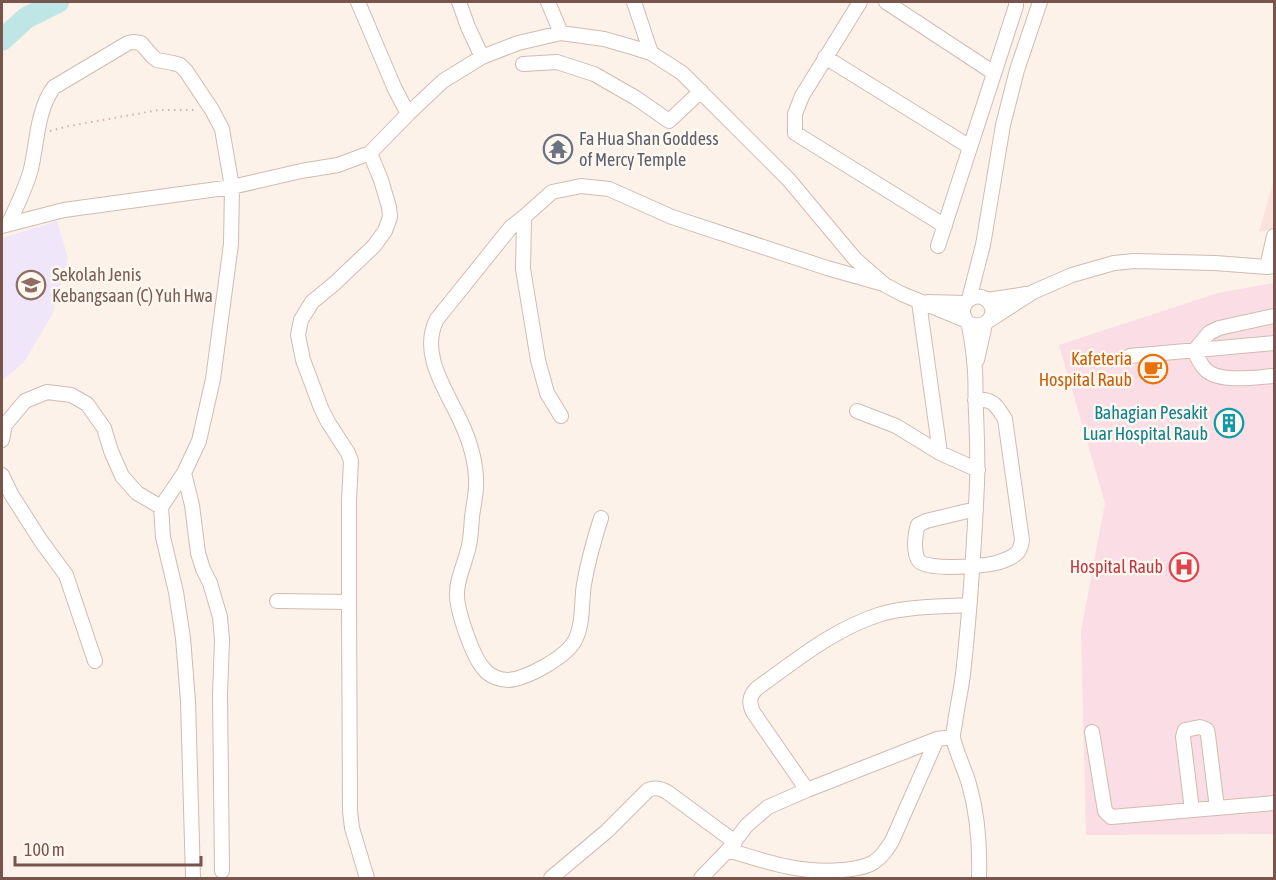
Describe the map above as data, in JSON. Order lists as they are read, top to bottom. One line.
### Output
{"places":{"temple":["Fa Hua Shan Goddess of Mercy Temple"],"school or university":["Sekolah Jenis Kebangsaan (C) Yuh Hwa"],"cafe":["Kafeteria Hospital Raub"],"building":["Bahagian Pesakit Luar Hospital Raub"],"hospital":["Hospital Raub"]},"scale_bar":"100 m"}
